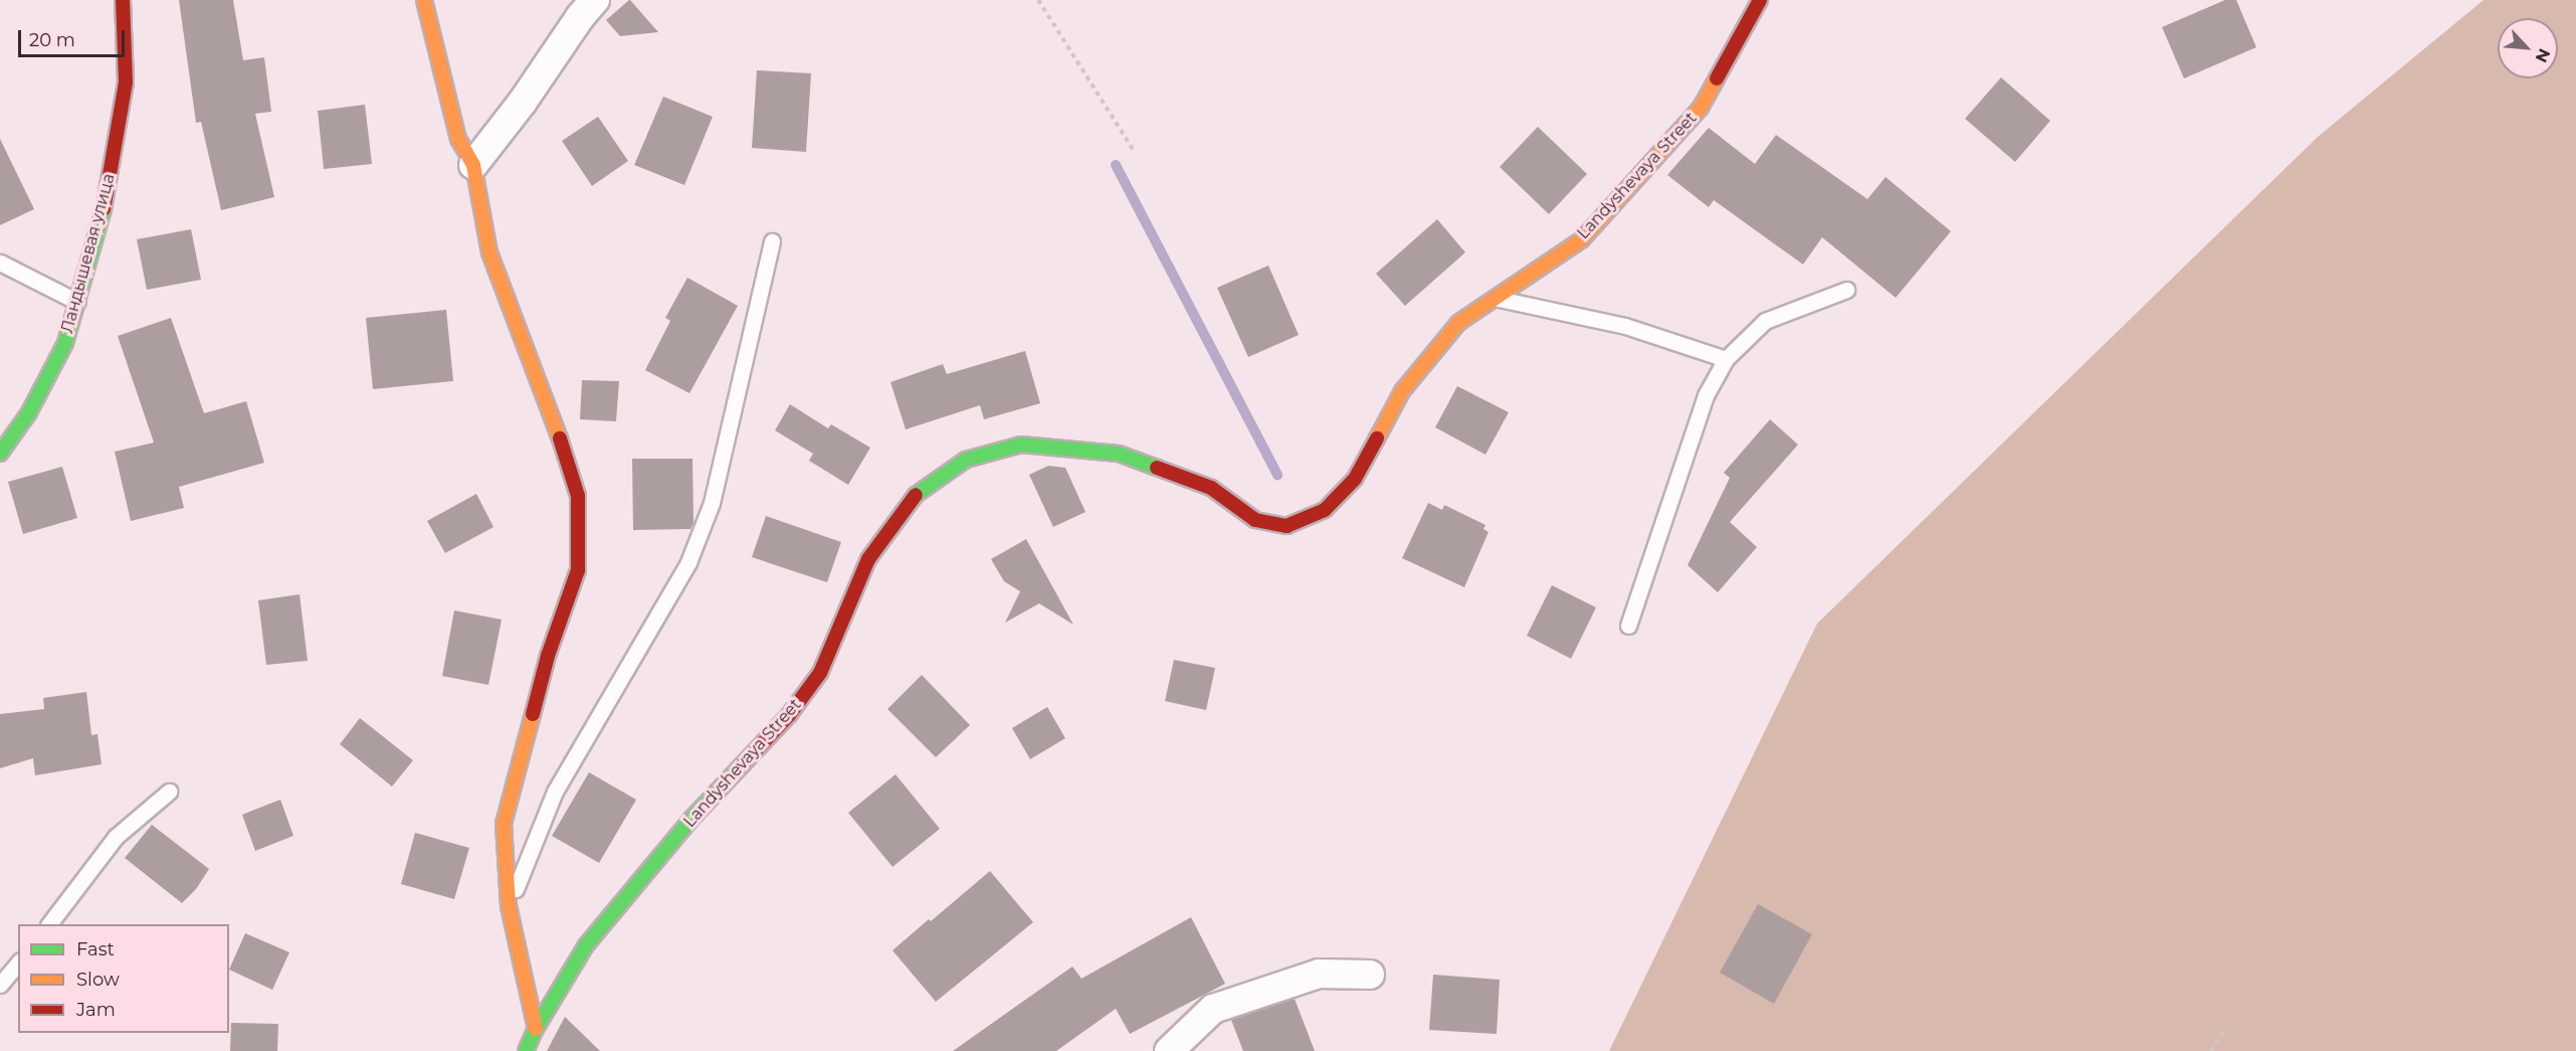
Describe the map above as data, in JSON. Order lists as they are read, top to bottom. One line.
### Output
{"streets":{"street":["Landyshevaya Street","Ландышевая улица"]},"legend":["Fast","Slow","Jam"],"scale_bar":"20 m","north":"bottom right"}
